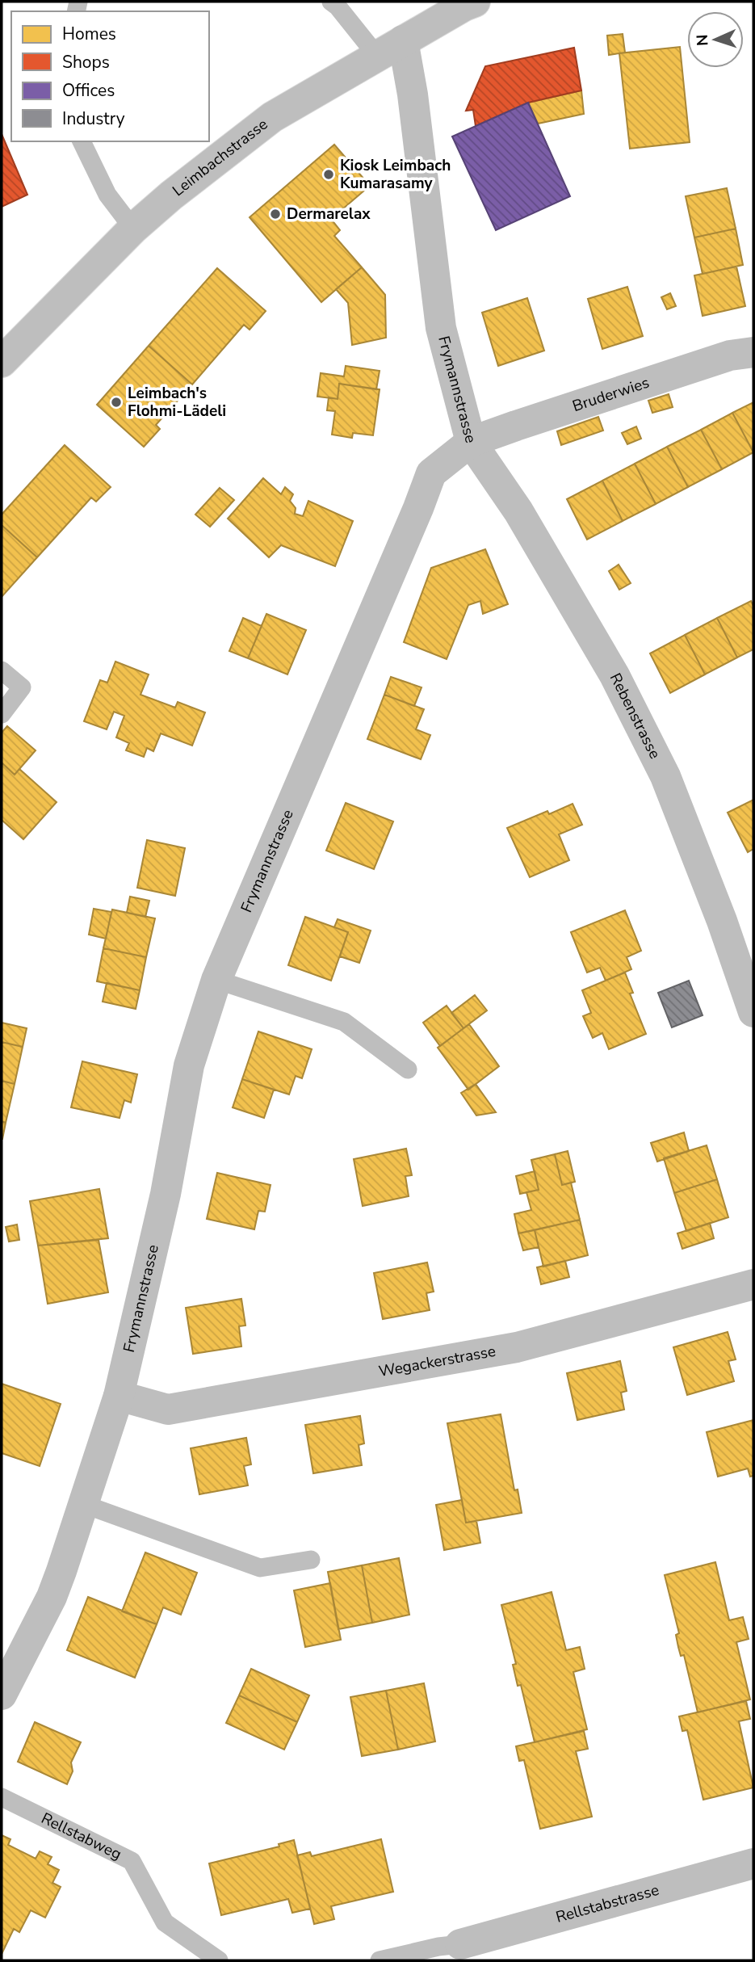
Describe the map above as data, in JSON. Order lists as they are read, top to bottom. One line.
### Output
{"streets":{"street":["Leimbachstrasse","Frymannstrasse","Bruderwies","Rebenstrasse","Wegackerstrasse","Rellstabstrasse"],"lane":["Rellstabweg"]},"crossings":[["Leimbachstrasse","Frymannstrasse"],["Frymannstrasse","Bruderwies"],["Frymannstrasse","Rebenstrasse"],["Frymannstrasse","Wegackerstrasse"],["Bruderwies","Rebenstrasse"]],"places":["Kiosk Leimbach Kumarasamy","Dermarelax","Leimbach's Flohmi-Lädeli"],"legend":["Homes","Shops","Offices","Industry"],"north":"left"}
